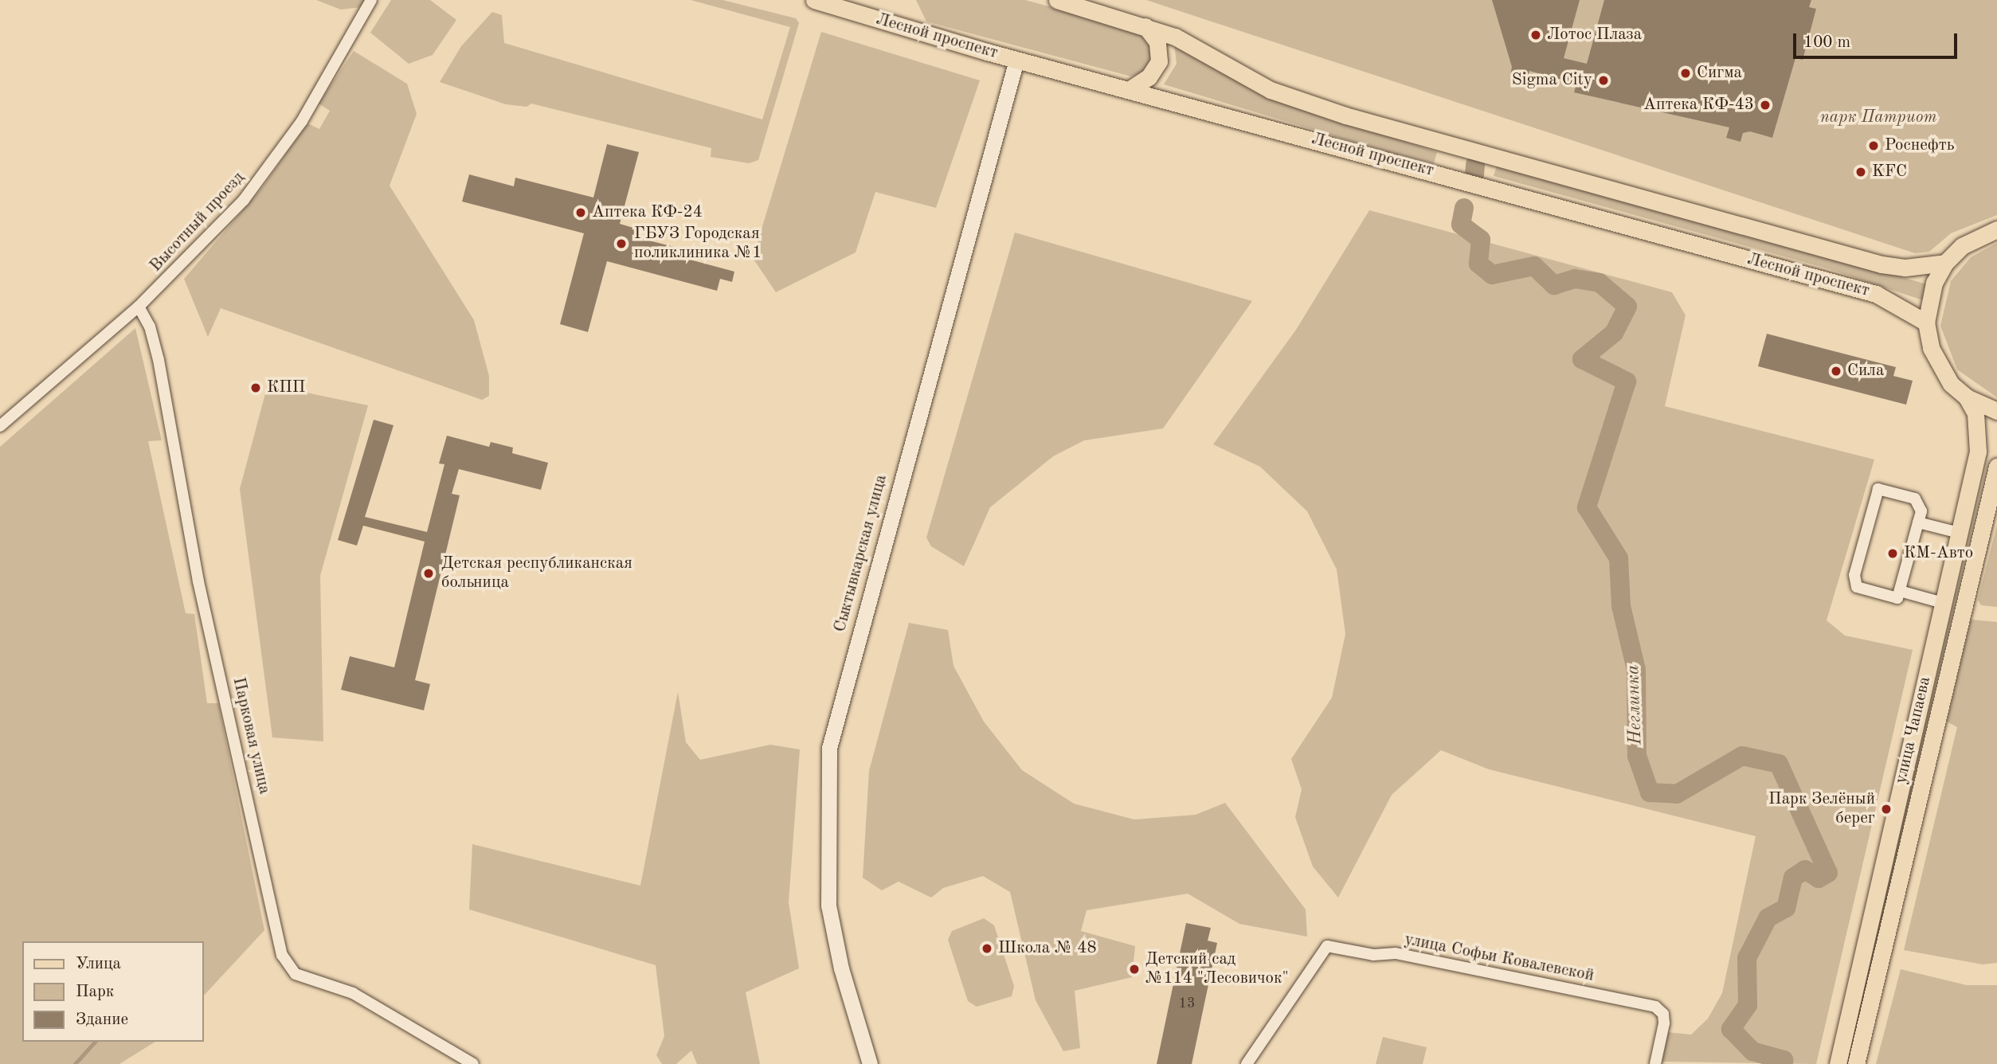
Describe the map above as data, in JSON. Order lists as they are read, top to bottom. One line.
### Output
{"streets":{"main road":["Лесной проспект","Сыктывкарская улица","улица Чапаева"],"street":["Высотный проезд","Парковая улица","улица Софьи Ковалевской"]},"crossings":[["Лесной проспект","Сыктывкарская улица"],["Высотный проезд","Парковая улица"]],"water":["Неглинка"],"parks":["парк Патриот"],"places":["Лотос Плаза","Сигма","Sigma City","Аптека КФ-43","Роснефть","KFC","Аптека КФ-24","ГБУЗ Городская поликлиника №1","Сила","КПП","КМ-Авто","Детская республиканская больница","Парк Зелёный берег","Школа № 48","Детский сад №114 \"Лесовичок\""],"house_numbers":["13"],"legend":["Улица","Парк","Здание"],"scale_bar":"100 m"}
